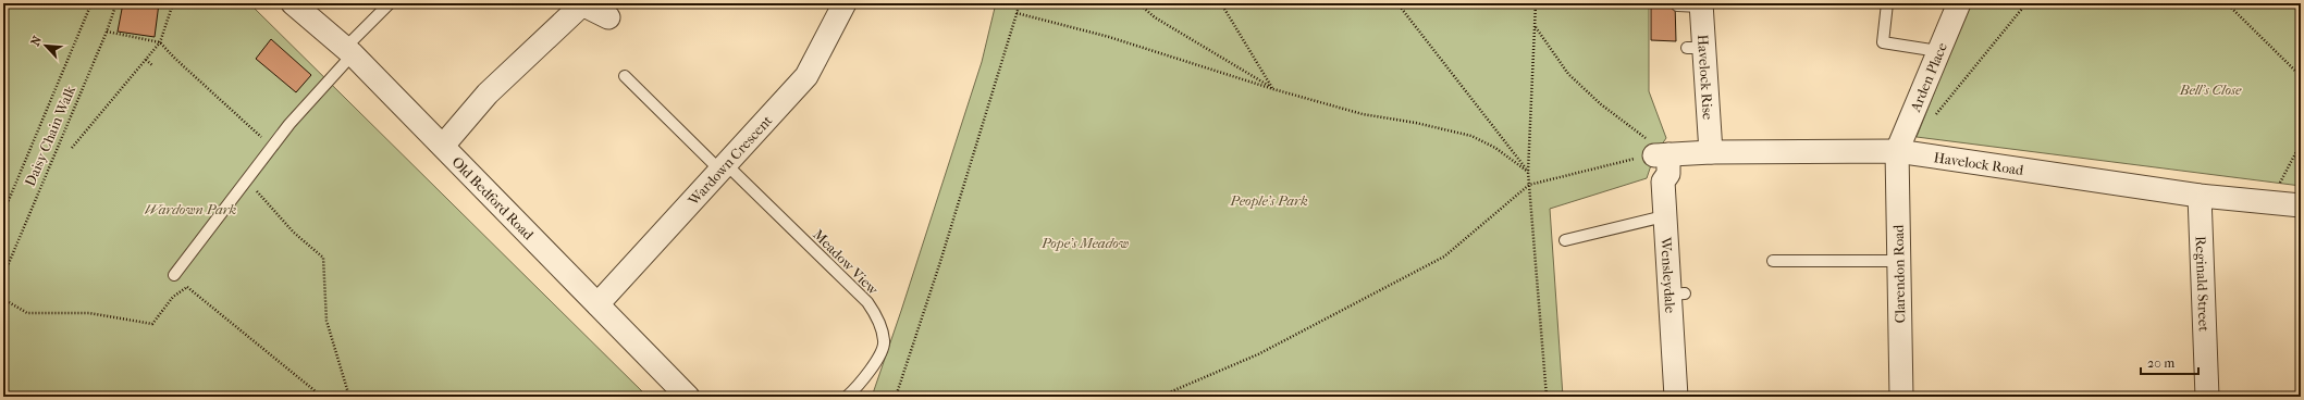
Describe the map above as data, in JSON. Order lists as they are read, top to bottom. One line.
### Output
{"streets":{"street":["Havelock Rise","Arden Place","Wardown Crescent","Havelock Road","Old Bedford Road","Clarendon Road","Wensleydale","Reginald Street"],"lane":["Meadow View"],"path":["Daisy Chain Walk"]},"crossings":[["Havelock Rise","Havelock Road"],["Arden Place","Havelock Road"],["Arden Place","Clarendon Road"],["Wardown Crescent","Old Bedford Road"],["Wardown Crescent","Meadow View"],["Havelock Road","Clarendon Road"],["Havelock Road","Wensleydale"],["Havelock Road","Reginald Street"]],"parks":["Bell's Close","People's Park","Wardown Park","Pope's Meadow"],"scale_bar":"20 m","north":"top left"}
